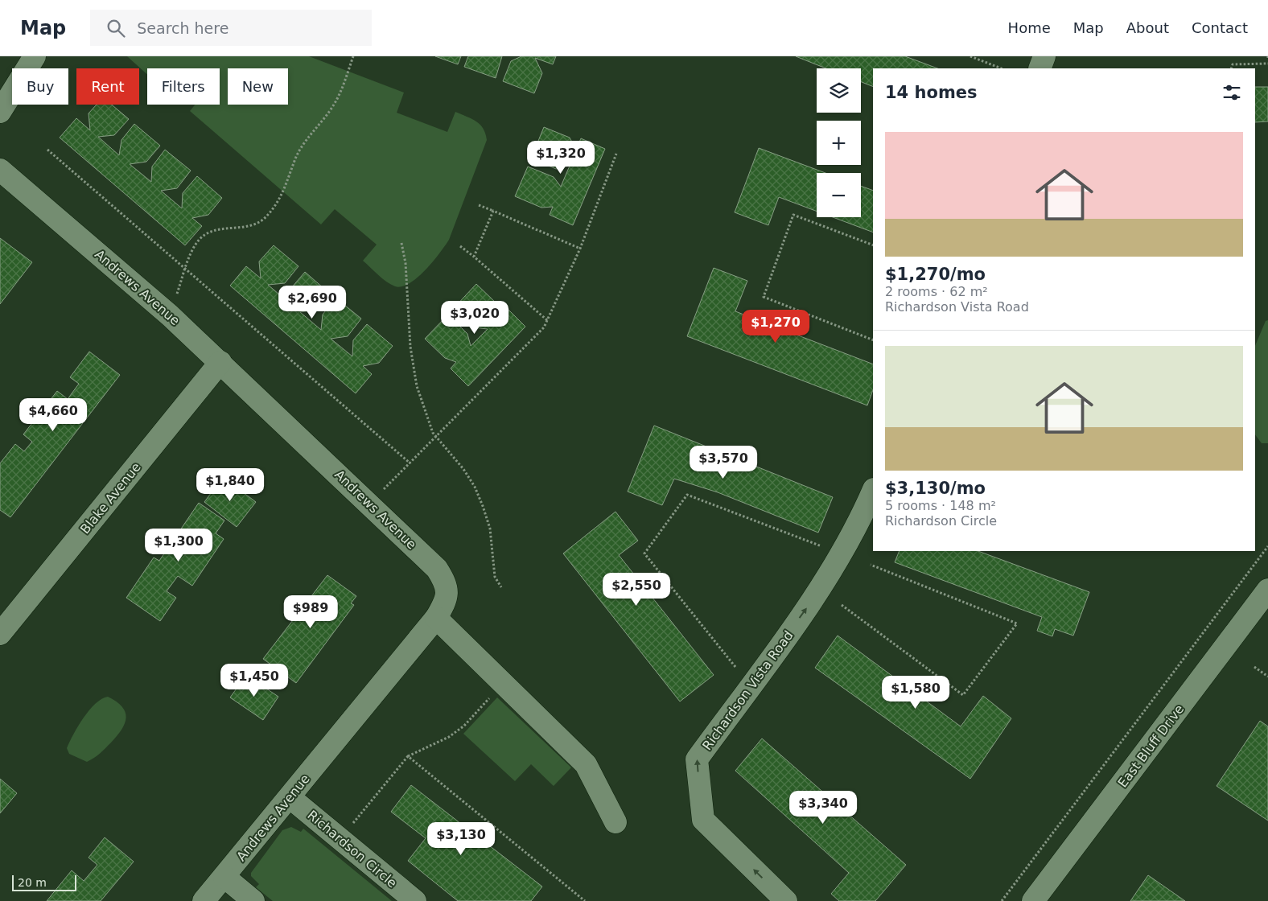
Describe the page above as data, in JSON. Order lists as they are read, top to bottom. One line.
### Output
{"streets":{"street":["Andrews Avenue","Blake Avenue","Richardson Vista Road","East Bluff Drive","Richardson Circle"]},"crossings":[["Andrews Avenue","Blake Avenue"],["Andrews Avenue","Richardson Circle"]],"one_way":["Richardson Vista Road"],"scale_bar":"20 m","page":{"header":"Map","search":"Search here","nav":["Home","Map","About","Contact"],"map_buttons":["+","−"],"chip":["Buy","Rent","Filters","New"],"heading":"14 homes","list":[{"name":"$1,270/mo","note":"2 rooms · 62 m² · Richardson Vista Road"},{"name":"$3,130/mo","note":"5 rooms · 148 m² · Richardson Circle"}],"price":["$1,320","$2,690","$3,020","$1,270","$4,660","$3,570","$1,840","$1,300","$2,550","$989","$1,450","$1,580","$3,340","$3,130"],"scale":"20 m"}}
